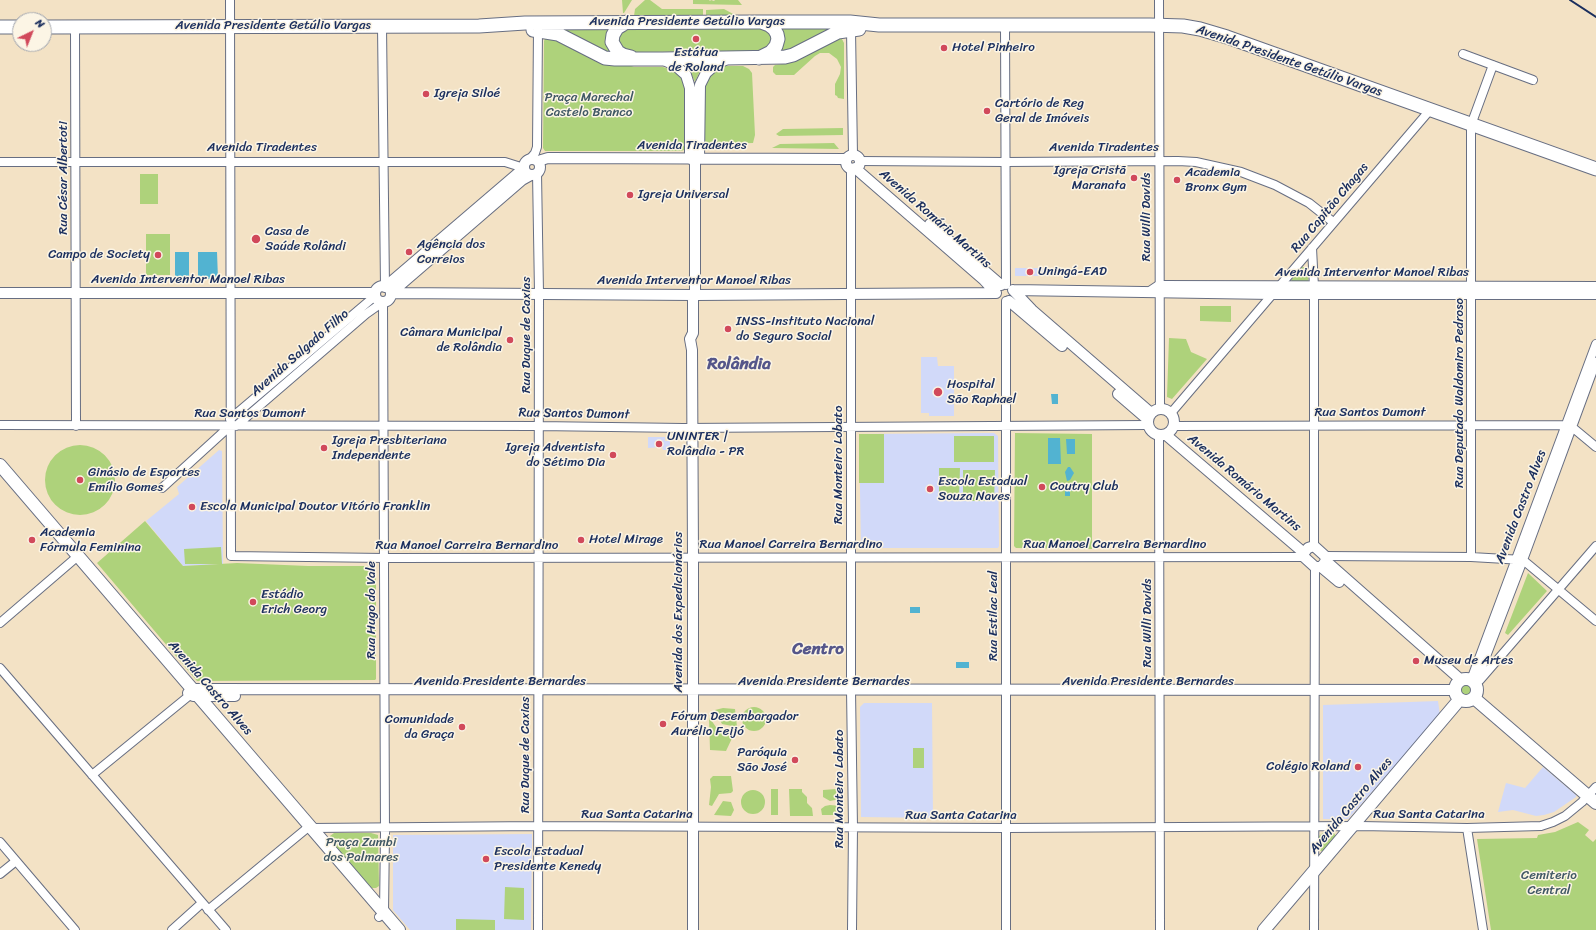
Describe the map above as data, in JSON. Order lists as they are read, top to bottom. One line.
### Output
{"streets":{"main road":["Avenida Presidente Getúlio Vargas","Avenida Castro Alves"],"street":["Avenida Tiradentes","Rua César Albertoti","Rua Capitão Chagas","Rua Willi Davids","Avenida Romário Martins","Avenida Interventor Manoel Ribas","Rua Duque de Caxias","Avenida Salgado Filho","Rua Deputado Waldomiro Pedroso","Rua Santos Dumont","Rua Monteiro Lobato","Rua Manoel Carreira Bernardino","Rua Hugo do Vale","Avenida dos Expedicionários","Rua Estilac Leal","Avenida Presidente Bernardes","Rua Santa Catarina"]},"crossings":[["Avenida Presidente Getúlio Vargas","Rua César Albertoti"],["Avenida Presidente Getúlio Vargas","Rua Capitão Chagas"],["Avenida Presidente Getúlio Vargas","Rua Willi Davids"],["Avenida Presidente Getúlio Vargas","Rua Deputado Waldomiro Pedroso"],["Avenida Presidente Getúlio Vargas","Rua Monteiro Lobato"],["Avenida Presidente Getúlio Vargas","Avenida dos Expedicionários"],["Avenida Tiradentes","Rua César Albertoti"],["Avenida Tiradentes","Rua Capitão Chagas"],["Avenida Tiradentes","Rua Willi Davids"],["Avenida Tiradentes","Avenida Romário Martins"],["Avenida Tiradentes","Rua Duque de Caxias"],["Avenida Tiradentes","Rua Monteiro Lobato"],["Avenida Tiradentes","Avenida dos Expedicionários"],["Rua César Albertoti","Avenida Interventor Manoel Ribas"],["Rua César Albertoti","Rua Santos Dumont"],["Rua Capitão Chagas","Avenida Interventor Manoel Ribas"],["Rua Willi Davids","Avenida Romário Martins"],["Rua Willi Davids","Avenida Interventor Manoel Ribas"],["Rua Willi Davids","Rua Santos Dumont"],["Rua Willi Davids","Rua Manoel Carreira Bernardino"],["Rua Willi Davids","Avenida Presidente Bernardes"],["Rua Willi Davids","Rua Santa Catarina"],["Avenida Romário Martins","Avenida Interventor Manoel Ribas"],["Avenida Romário Martins","Rua Santos Dumont"],["Avenida Romário Martins","Rua Monteiro Lobato"],["Avenida Romário Martins","Rua Manoel Carreira Bernardino"],["Avenida Romário Martins","Rua Estilac Leal"],["Avenida Interventor Manoel Ribas","Rua Duque de Caxias"],["Avenida Interventor Manoel Ribas","Avenida Salgado Filho"],["Avenida Interventor Manoel Ribas","Rua Deputado Waldomiro Pedroso"],["Avenida Interventor Manoel Ribas","Rua Monteiro Lobato"],["Avenida Interventor Manoel Ribas","Rua Hugo do Vale"],["Avenida Interventor Manoel Ribas","Avenida dos Expedicionários"],["Rua Duque de Caxias","Rua Santos Dumont"],["Rua Duque de Caxias","Rua Manoel Carreira Bernardino"],["Rua Duque de Caxias","Avenida Presidente Bernardes"],["Rua Duque de Caxias","Rua Santa Catarina"],["Avenida Salgado Filho","Rua Santos Dumont"],["Avenida Salgado Filho","Rua Manoel Carreira Bernardino"],["Avenida Salgado Filho","Rua Hugo do Vale"],["Rua Deputado Waldomiro Pedroso","Rua Santos Dumont"],["Rua Santos Dumont","Rua Monteiro Lobato"],["Rua Santos Dumont","Avenida Castro Alves"],["Rua Santos Dumont","Rua Manoel Carreira Bernardino"],["Rua Santos Dumont","Rua Hugo do Vale"],["Rua Santos Dumont","Avenida dos Expedicionários"],["Rua Santos Dumont","Rua Estilac Leal"],["Rua Monteiro Lobato","Rua Manoel Carreira Bernardino"],["Rua Monteiro Lobato","Avenida Presidente Bernardes"],["Rua Monteiro Lobato","Rua Santa Catarina"],["Avenida Castro Alves","Rua Hugo do Vale"],["Avenida Castro Alves","Avenida Presidente Bernardes"],["Avenida Castro Alves","Rua Santa Catarina"],["Rua Manoel Carreira Bernardino","Rua Hugo do Vale"],["Rua Manoel Carreira Bernardino","Avenida dos Expedicionários"],["Rua Manoel Carreira Bernardino","Rua Estilac Leal"],["Rua Hugo do Vale","Avenida Presidente Bernardes"],["Rua Hugo do Vale","Rua Santa Catarina"],["Avenida dos Expedicionários","Avenida Presidente Bernardes"],["Avenida dos Expedicionários","Rua Santa Catarina"],["Rua Estilac Leal","Avenida Presidente Bernardes"],["Rua Estilac Leal","Rua Santa Catarina"]],"districts":["Rolândia","Centro"],"parks":["Praça Marechal Castelo Branco","Praça Zumbi dos Palmares","Cemiterio Central"],"places":["Estátua de Roland","Hotel Pinheiro","Igreja Siloé","Cartório de Reg Geral de Imóveis","Igreja Cristã Maranata","Academia Bronx Gym","Igreja Universal","Casa de Saúde Rolândi","Agência dos Correios","Campo de Society","Uningá-EAD","INSS-Instituto Nacional do Seguro Social","Câmara Municipal de Rolândia","Hospital São Raphael","UNINTER | Rolândia - PR","Igreja Presbiteriana Independente","Igreja Adventista do Sétimo Dia","Ginásio de Esportes Emílio Gomes","Coutry Club","Escola Estadual Souza Naves","Escola Municipal Doutor Vitório Franklin","Academia Fórmula Feminina","Hotel Mirage","Estádio Erich Georg","Museu de Artes","Fórum Desembargador Aurélio Feijó","Comunidade da Graça","Paróquia São José","Colégio Roland","Escola Estadual Presidente Kenedy"],"north":"top right"}
